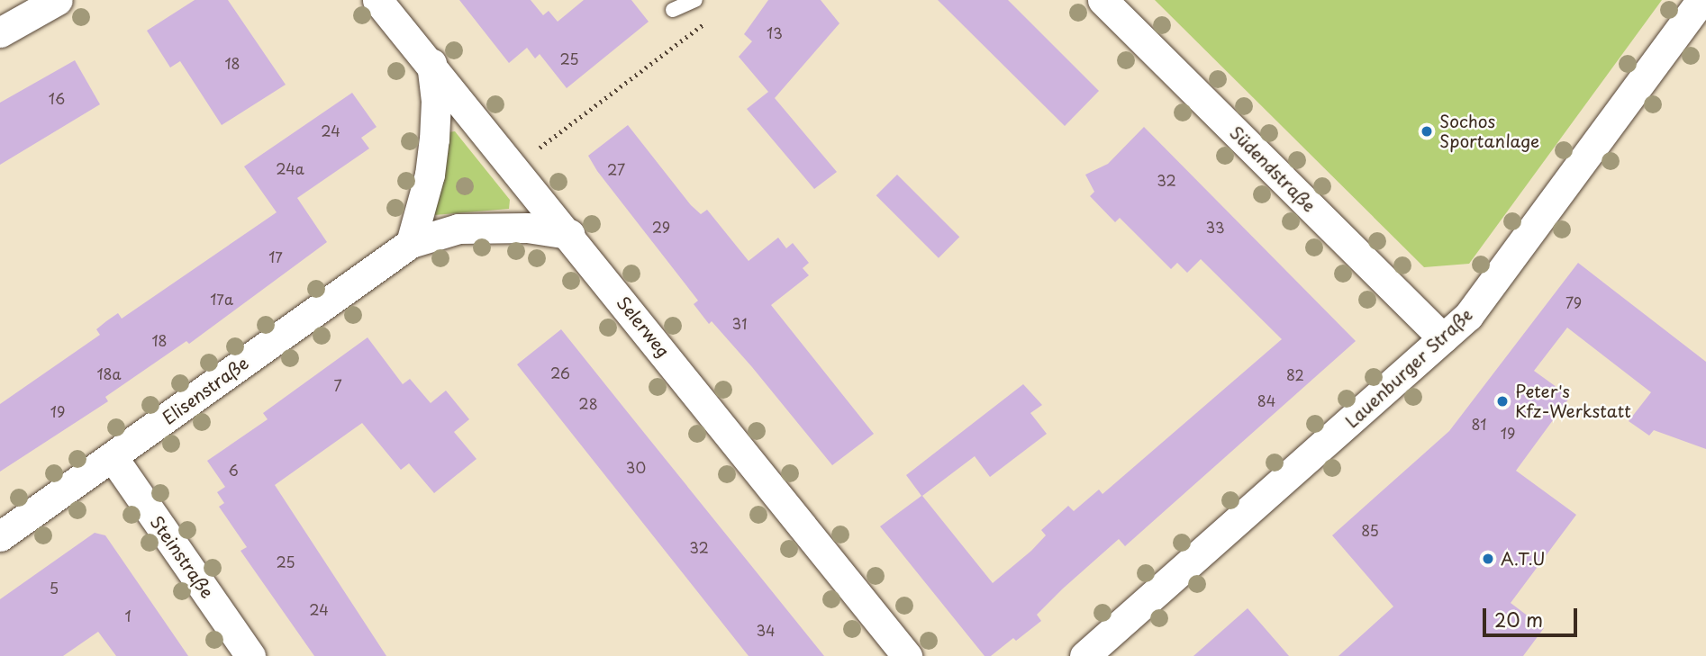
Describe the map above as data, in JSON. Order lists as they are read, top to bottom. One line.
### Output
{"streets":{"street":["Südendstraße","Selerweg","Lauenburger Straße","Elisenstraße","Steinstraße"]},"crossings":[["Südendstraße","Lauenburger Straße"],["Selerweg","Elisenstraße"],["Elisenstraße","Steinstraße"]],"places":["Sochos Sportanlage","Peter's Kfz-Werkstatt","A.T.U"],"house_numbers":["13","25","18","16","24","24a","27","32","29","33","17","17a","79","31","18","26","18a","82","7","84","28","19","81","19","30","6","85","32","25","5","24","1","34"],"scale_bar":"20 m"}
